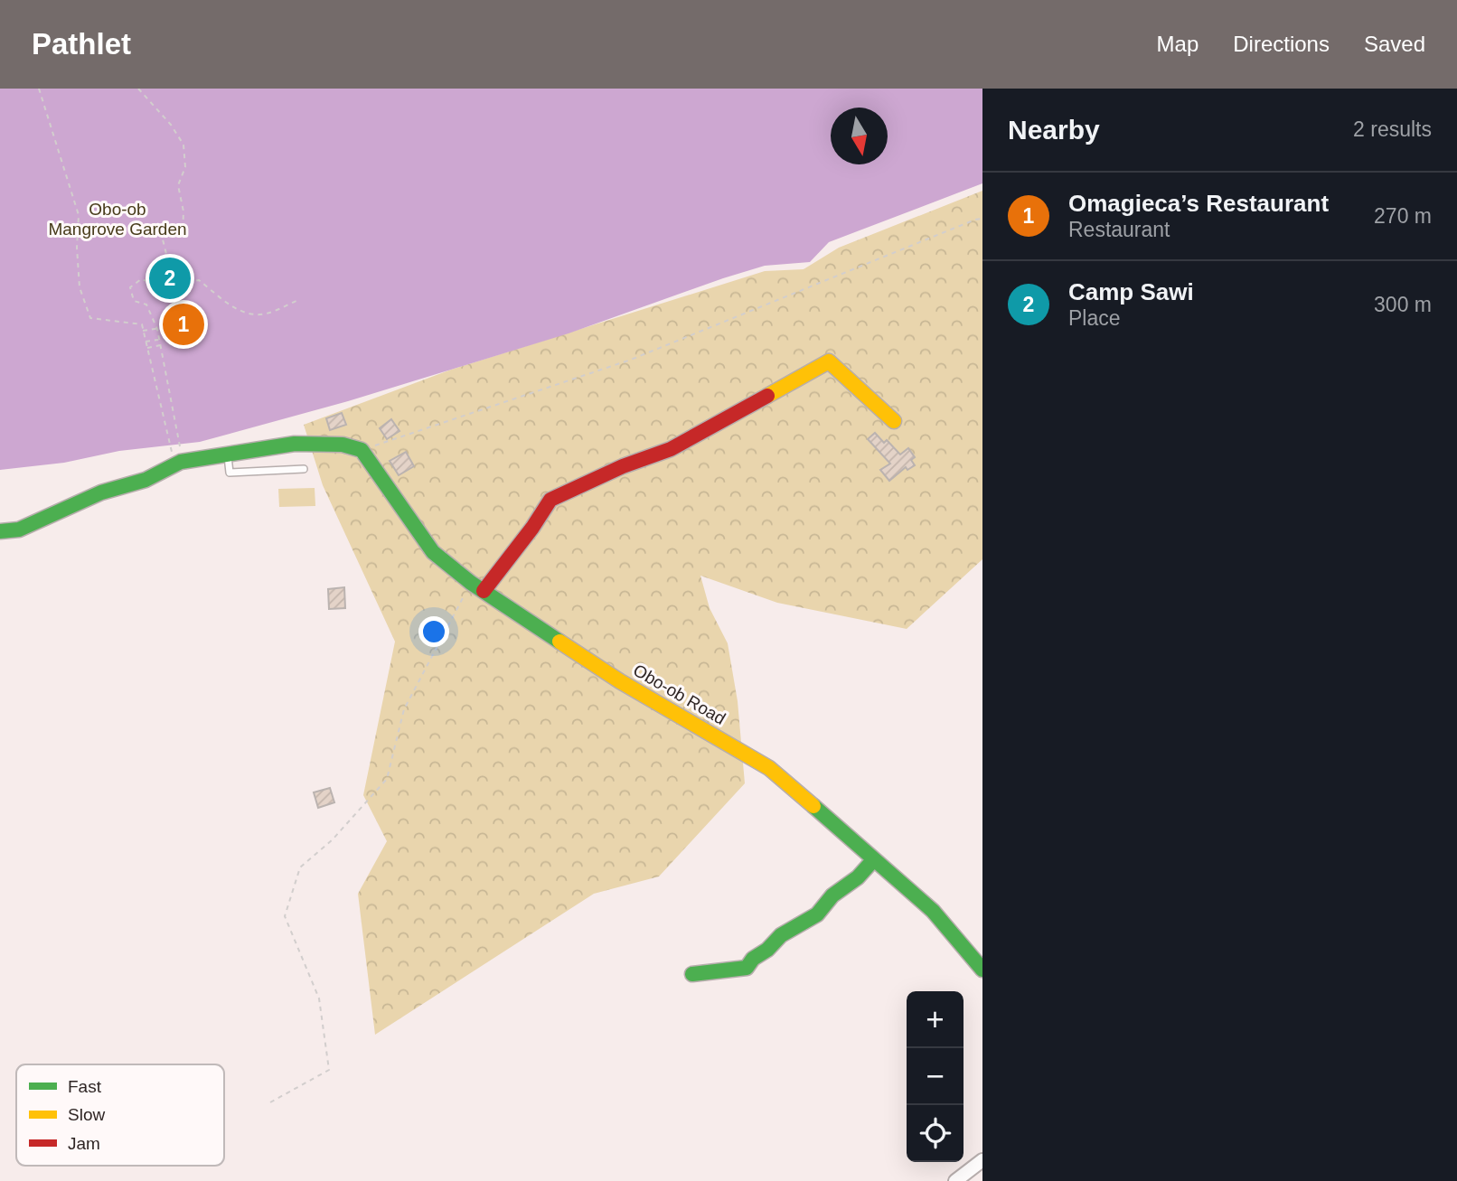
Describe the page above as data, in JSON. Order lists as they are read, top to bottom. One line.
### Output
{"streets":{"street":["Obo-ob Road"]},"parks":["Obo-ob Mangrove Garden"],"legend":["Fast","Slow","Jam"],"north":"bottom","page":{"header":"Pathlet","nav":["Map","Directions","Saved"],"heading":["Nearby","2 results"],"list":[{"mark":"1","name":"Omagieca’s Restaurant","note":"Restaurant","value":"270 m"},{"mark":"2","name":"Camp Sawi","note":"Place","value":"300 m"}],"pins":["2","1"],"map_buttons":["+","−"]}}
